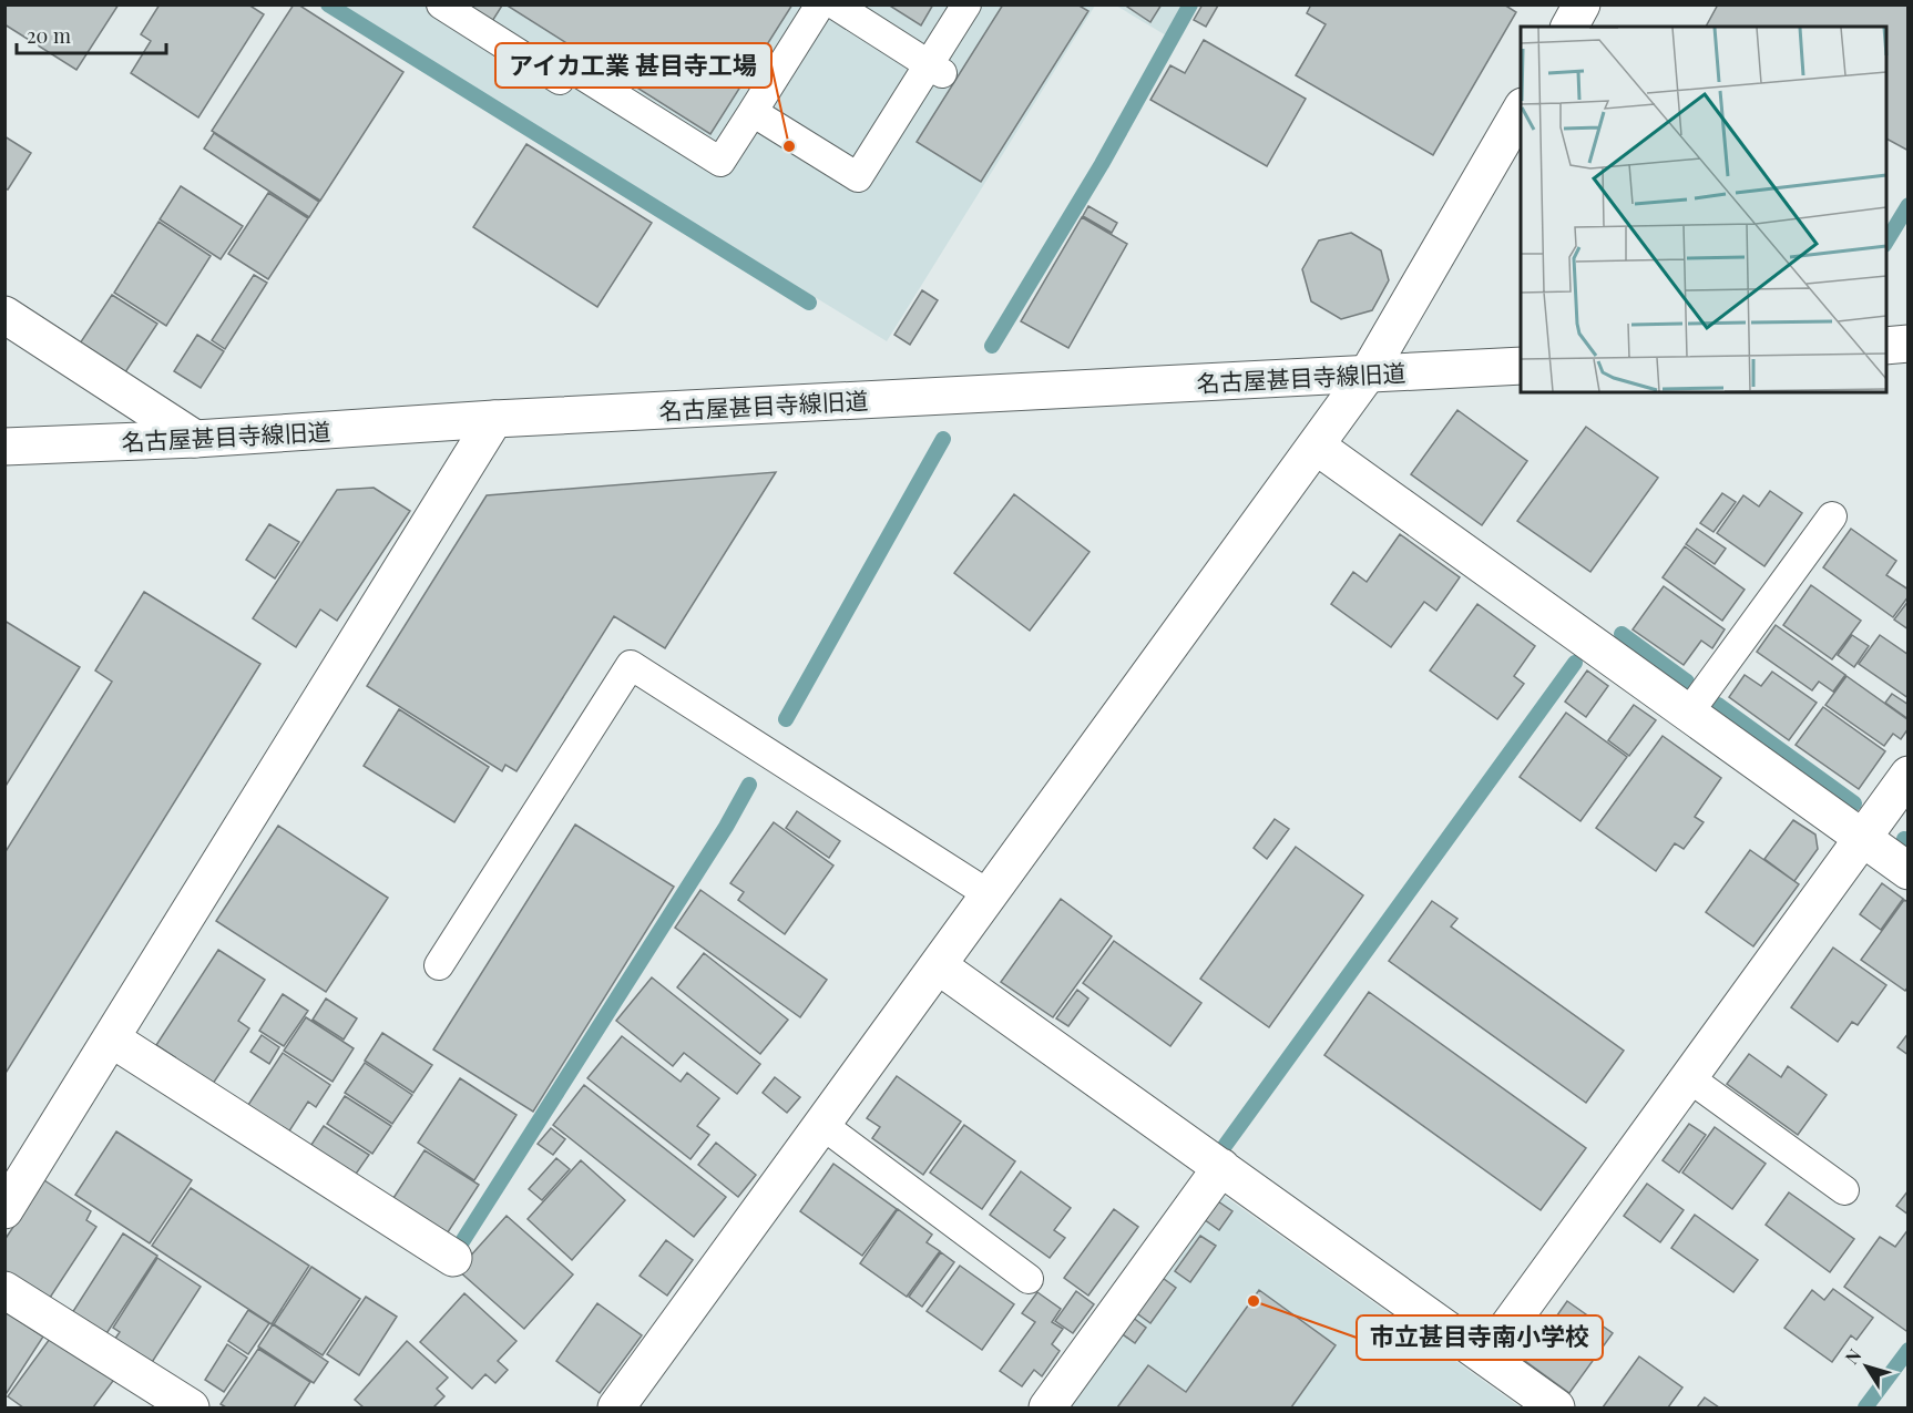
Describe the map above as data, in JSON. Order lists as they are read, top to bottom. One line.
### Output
{"streets":{"street":["名古屋甚目寺線旧道"]},"places":["アイカ工業 甚目寺工場","市立甚目寺南小学校"],"scale_bar":"20 m","north":"top left"}
